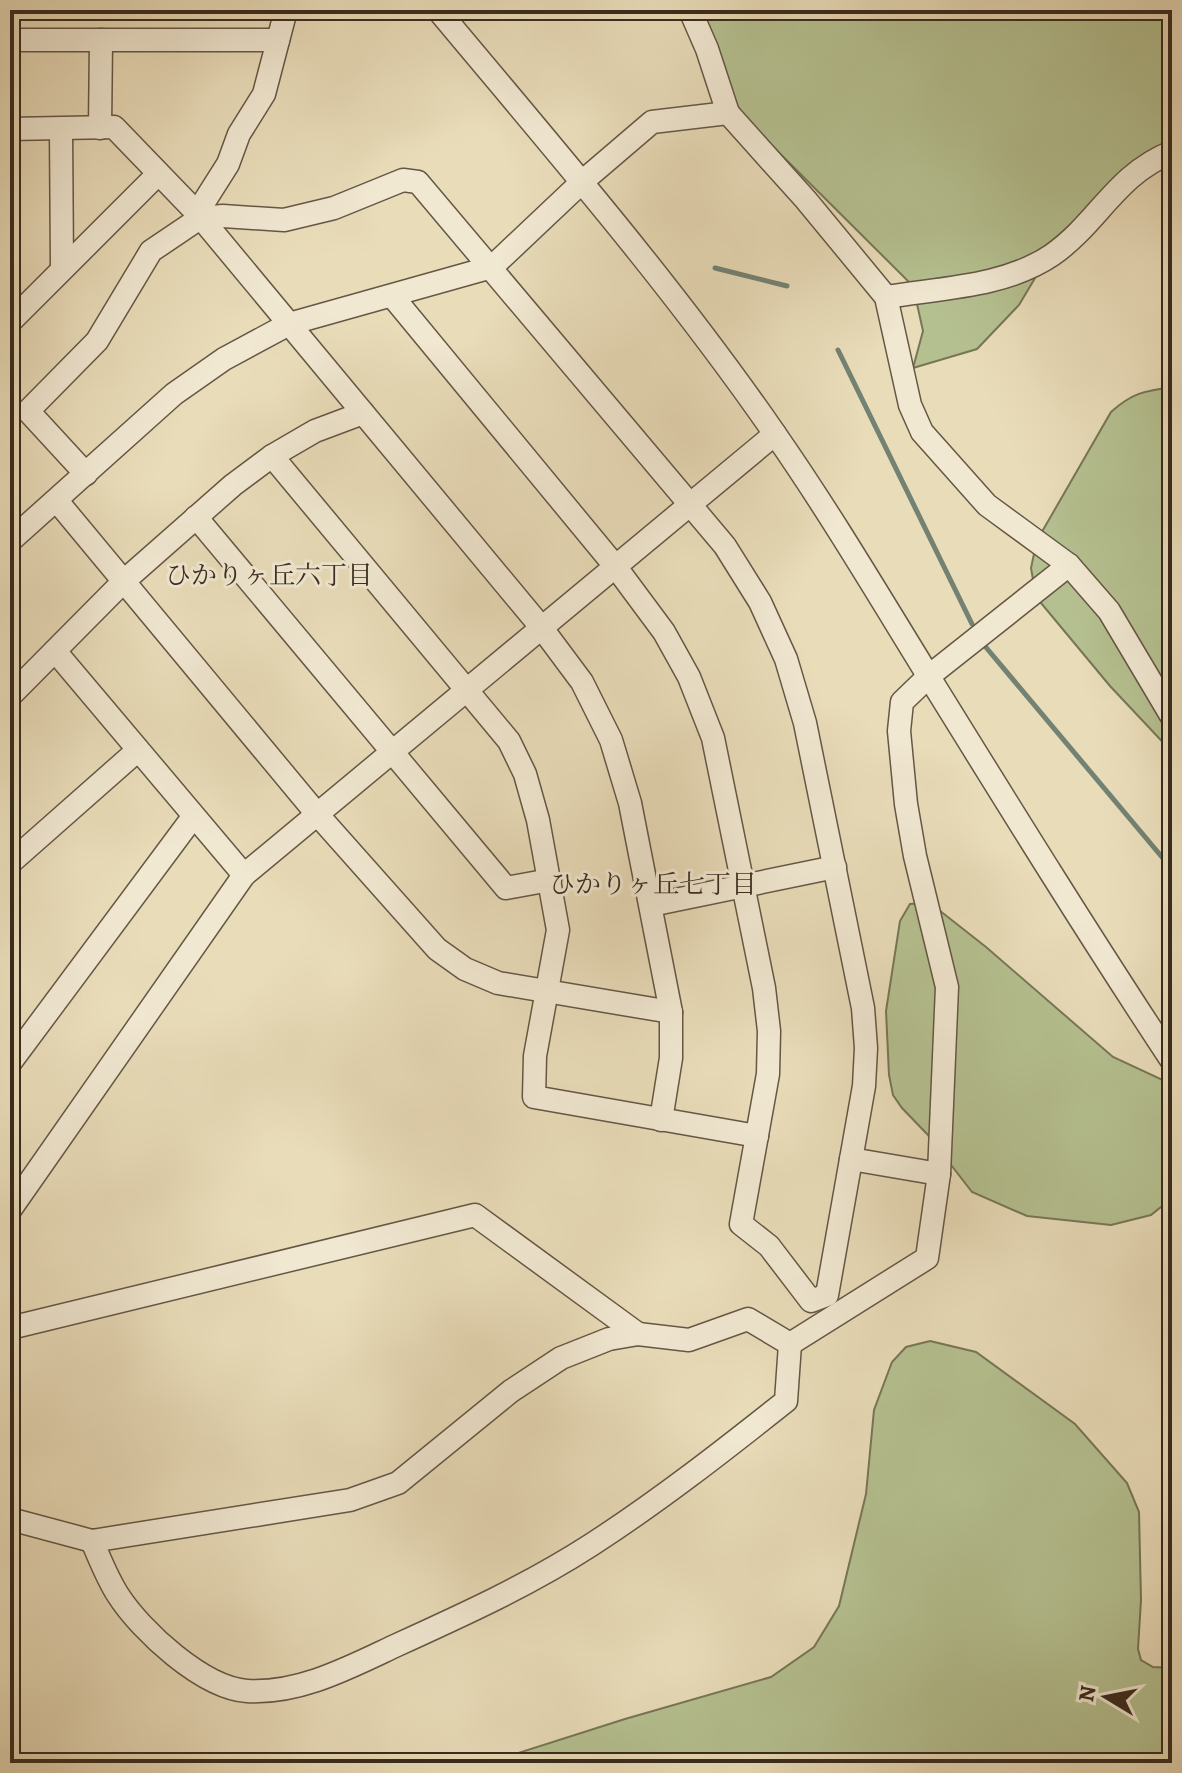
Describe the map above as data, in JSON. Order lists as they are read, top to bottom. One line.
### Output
{"districts":["ひかりヶ丘六丁目","ひかりヶ丘七丁目"],"north":"left"}
